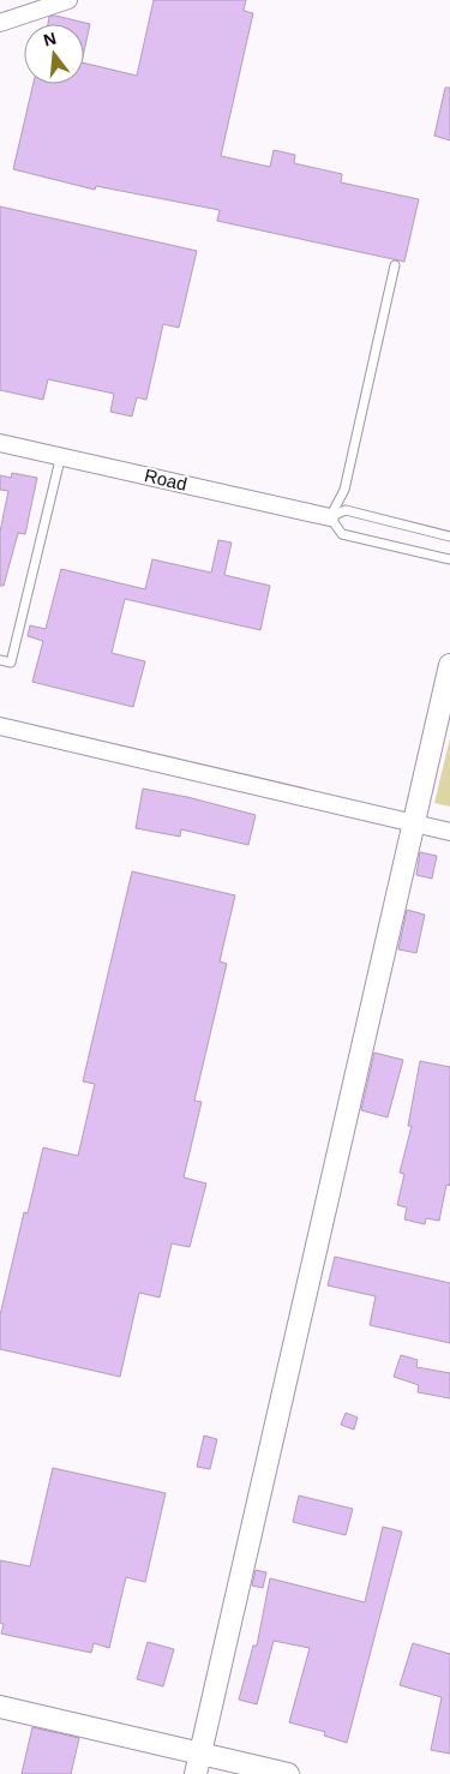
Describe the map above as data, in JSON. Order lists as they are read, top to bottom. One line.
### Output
{"streets":{"street":["Road"]},"north":"top"}
